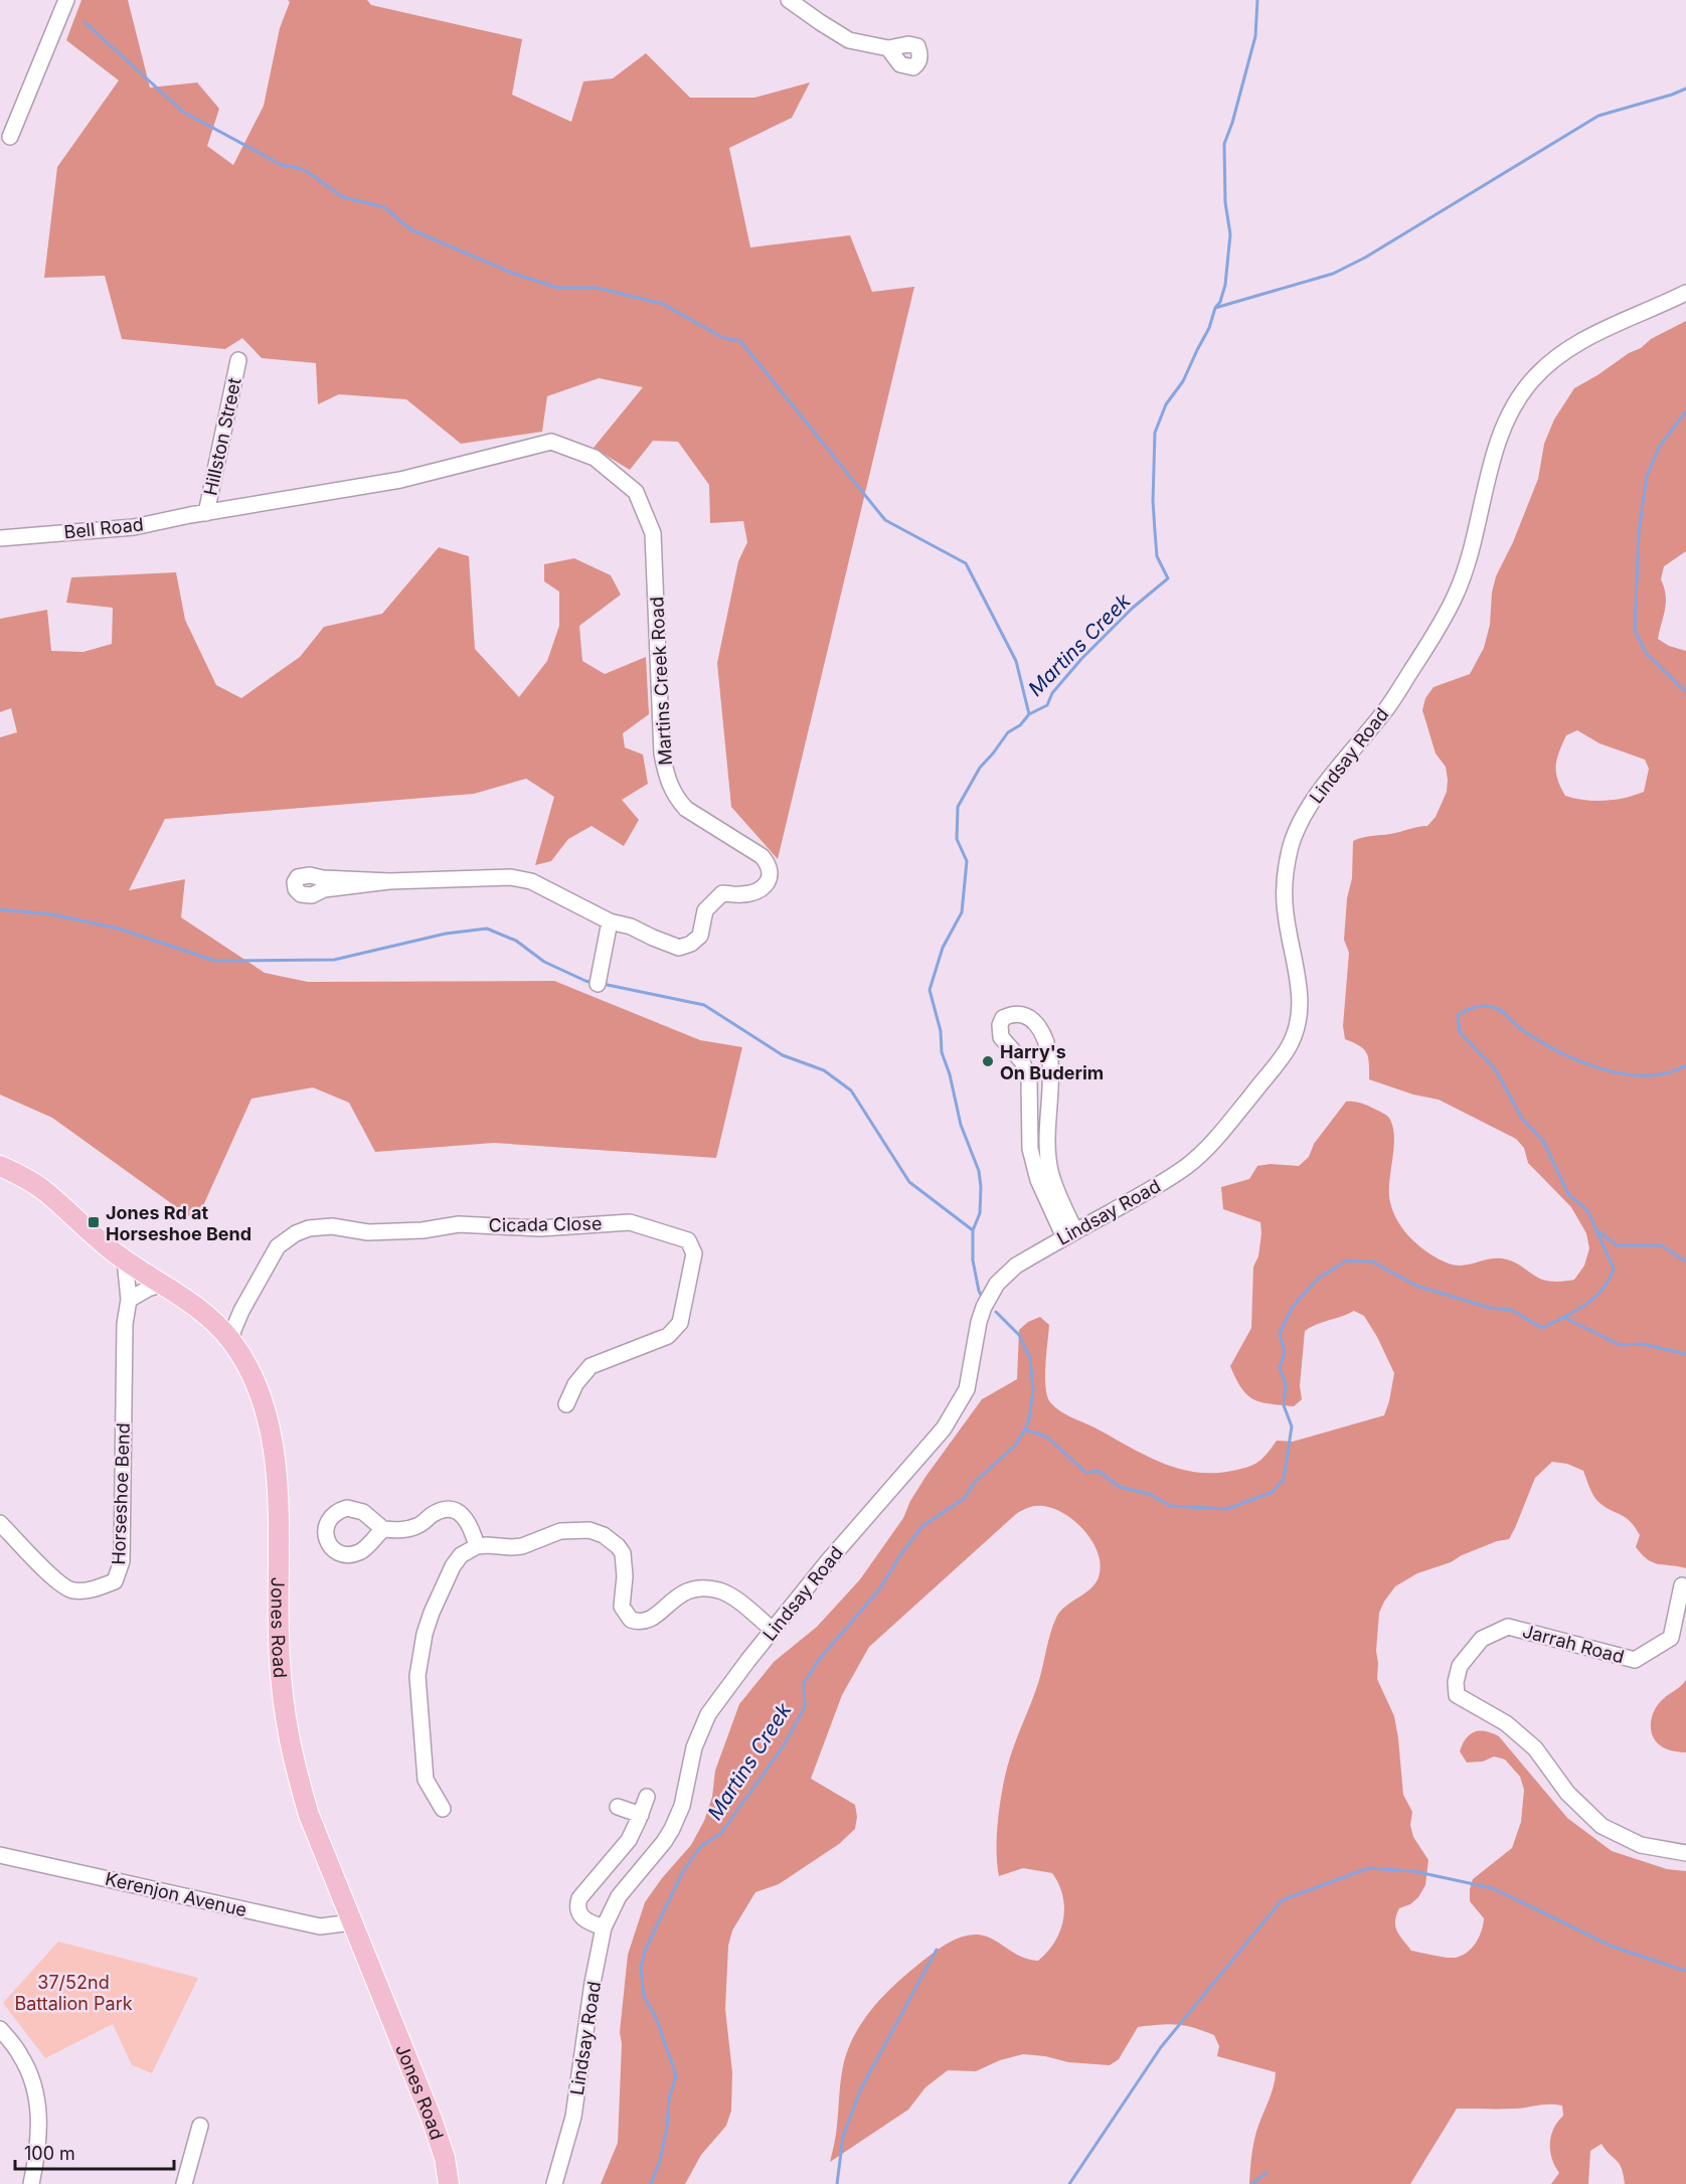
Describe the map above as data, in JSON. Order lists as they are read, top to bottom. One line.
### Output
{"streets":{"main road":["Jones Road"],"street":["Hillston Street","Bell Road","Martins Creek Road","Lindsay Road","Cicada Close","Horseshoe Bend","Jarrah Road","Kerenjon Avenue"]},"crossings":[["Hillston Street","Bell Road"],["Hillston Street","Martins Creek Road"],["Bell Road","Martins Creek Road"],["Cicada Close","Jones Road"],["Jones Road","Kerenjon Avenue"]],"water":["Martins Creek"],"parks":["37/52nd Battalion Park"],"places":{"other":["Harry's On Buderim"],"transit":["Jones Rd at Horseshoe Bend"]},"scale_bar":"100 m"}
